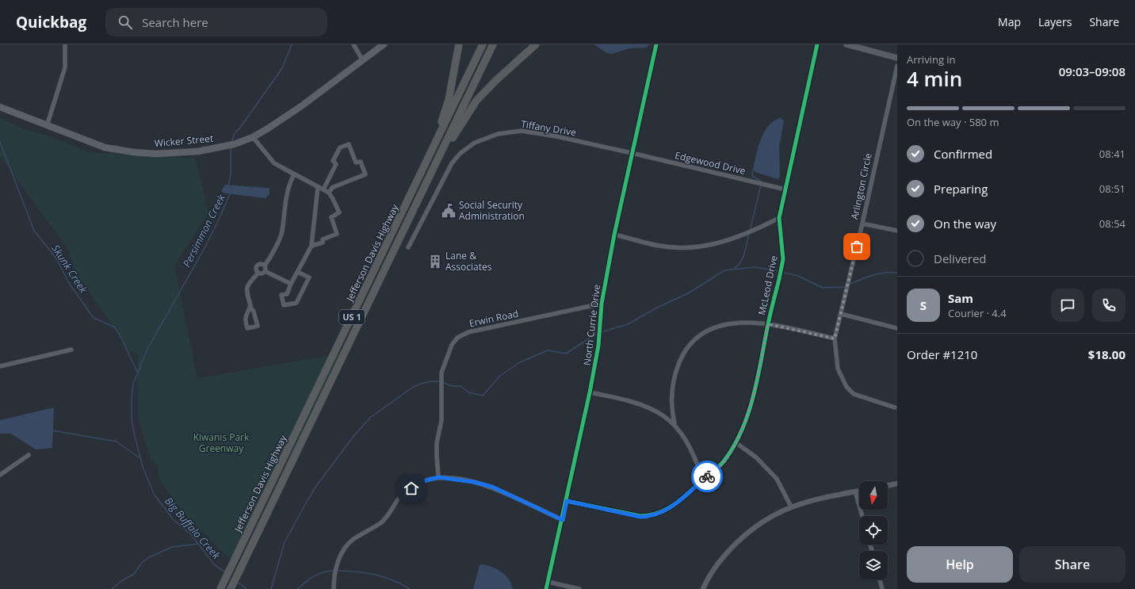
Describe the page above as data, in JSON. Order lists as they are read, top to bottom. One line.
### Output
{"streets":{"highway":["Jefferson Davis Highway","US 1"],"main road":["Wicker Street"],"street":["Tiffany Drive","Edgewood Drive","Arlington Circle","McLeod Drive","Erwin Road","North Currie Drive"]},"crossings":[["Tiffany Drive","Edgewood Drive"],["Tiffany Drive","North Currie Drive"],["Edgewood Drive","McLeod Drive"],["Edgewood Drive","North Currie Drive"],["McLeod Drive","North Currie Drive"],["Erwin Road","North Currie Drive"]],"water":["Persimmon Creek","Skunk Creek","Big Buffalo Creek"],"parks":["Kiwanis Park Greenway"],"places":{"public building":["Social Security Administration"],"building":["Lane & Associates"]},"north":"bottom","page":{"header":"Quickbag","search":"Search here","nav":["Map","Layers","Share"],"heading":["4 min","Arriving in","09:03–09:08"],"panel":["Sam","Courier · 4.4","Order #1210","$18.00"],"bar":"On the way · 580 m","list":[["Confirmed","08:41"],["Preparing","08:51"],["On the way","08:54"],"Delivered"],"round":"S","buttons":["Help","Share"]}}
